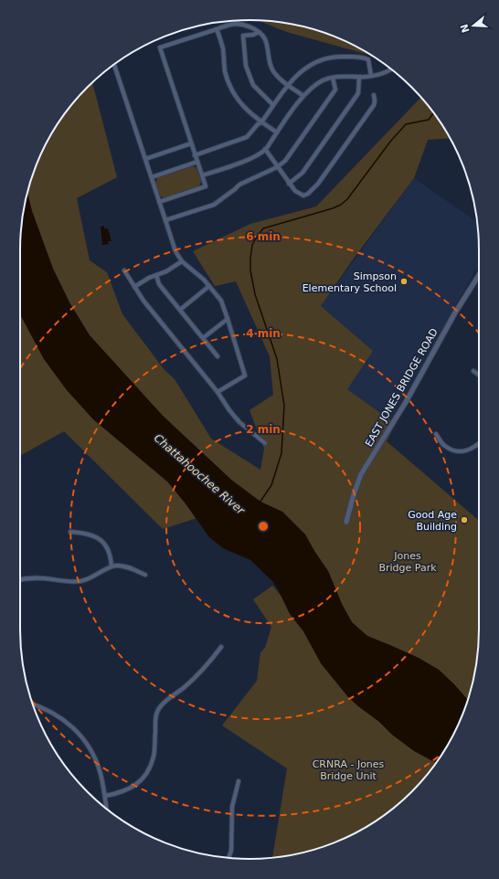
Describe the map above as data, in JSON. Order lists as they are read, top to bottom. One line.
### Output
{"streets":{"street":["EAST JONES BRIDGE ROAD"]},"water":["Chattahoochee River"],"parks":["Jones Bridge Park","CRNRA - Jones Bridge Unit"],"places":["Simpson Elementary School","Good Age Building"],"north":"left","rings":["6 min","4 min","2 min"]}
